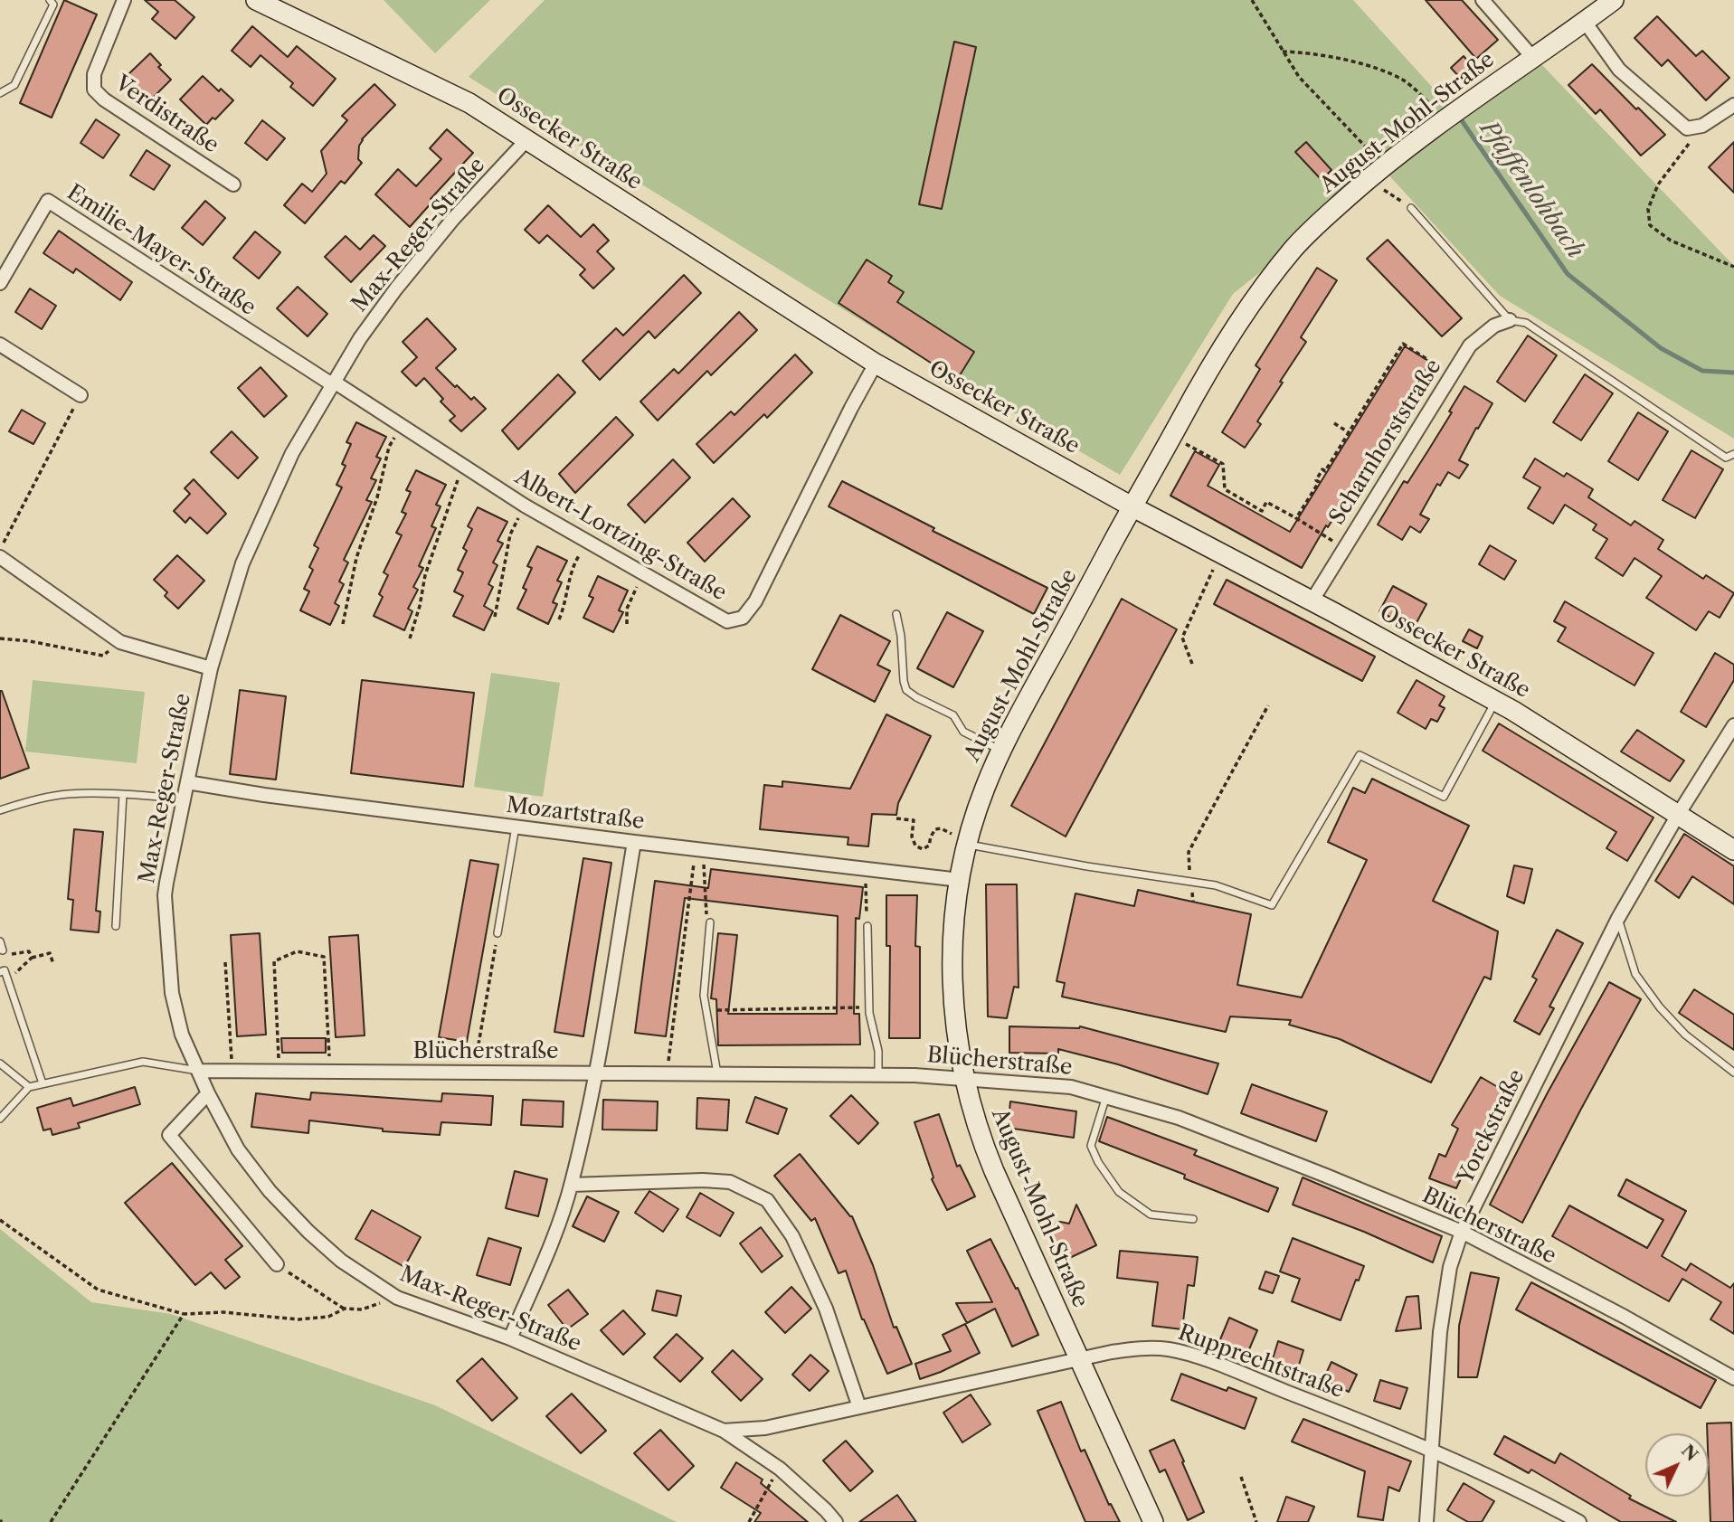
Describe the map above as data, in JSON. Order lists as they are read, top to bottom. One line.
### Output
{"streets":{"main road":["August-Mohl-Straße","Ossecker Straße"],"street":["Verdistraße","Max-Reger-Straße","Emilie-Mayer-Straße","Scharnhorststraße","Albert-Lortzing-Straße","Mozartstraße","Blücherstraße","Yorckstraße","Rupprechtstraße"]},"crossings":[["August-Mohl-Straße","Ossecker Straße"],["August-Mohl-Straße","Mozartstraße"],["August-Mohl-Straße","Blücherstraße"],["August-Mohl-Straße","Rupprechtstraße"],["Ossecker Straße","Max-Reger-Straße"],["Ossecker Straße","Scharnhorststraße"],["Ossecker Straße","Albert-Lortzing-Straße"],["Ossecker Straße","Yorckstraße"],["Max-Reger-Straße","Emilie-Mayer-Straße"],["Max-Reger-Straße","Albert-Lortzing-Straße"],["Max-Reger-Straße","Mozartstraße"],["Max-Reger-Straße","Blücherstraße"],["Max-Reger-Straße","Rupprechtstraße"],["Emilie-Mayer-Straße","Albert-Lortzing-Straße"],["Blücherstraße","Yorckstraße"],["Yorckstraße","Rupprechtstraße"]],"water":["Pfaffenlohbach"],"north":"top right"}
